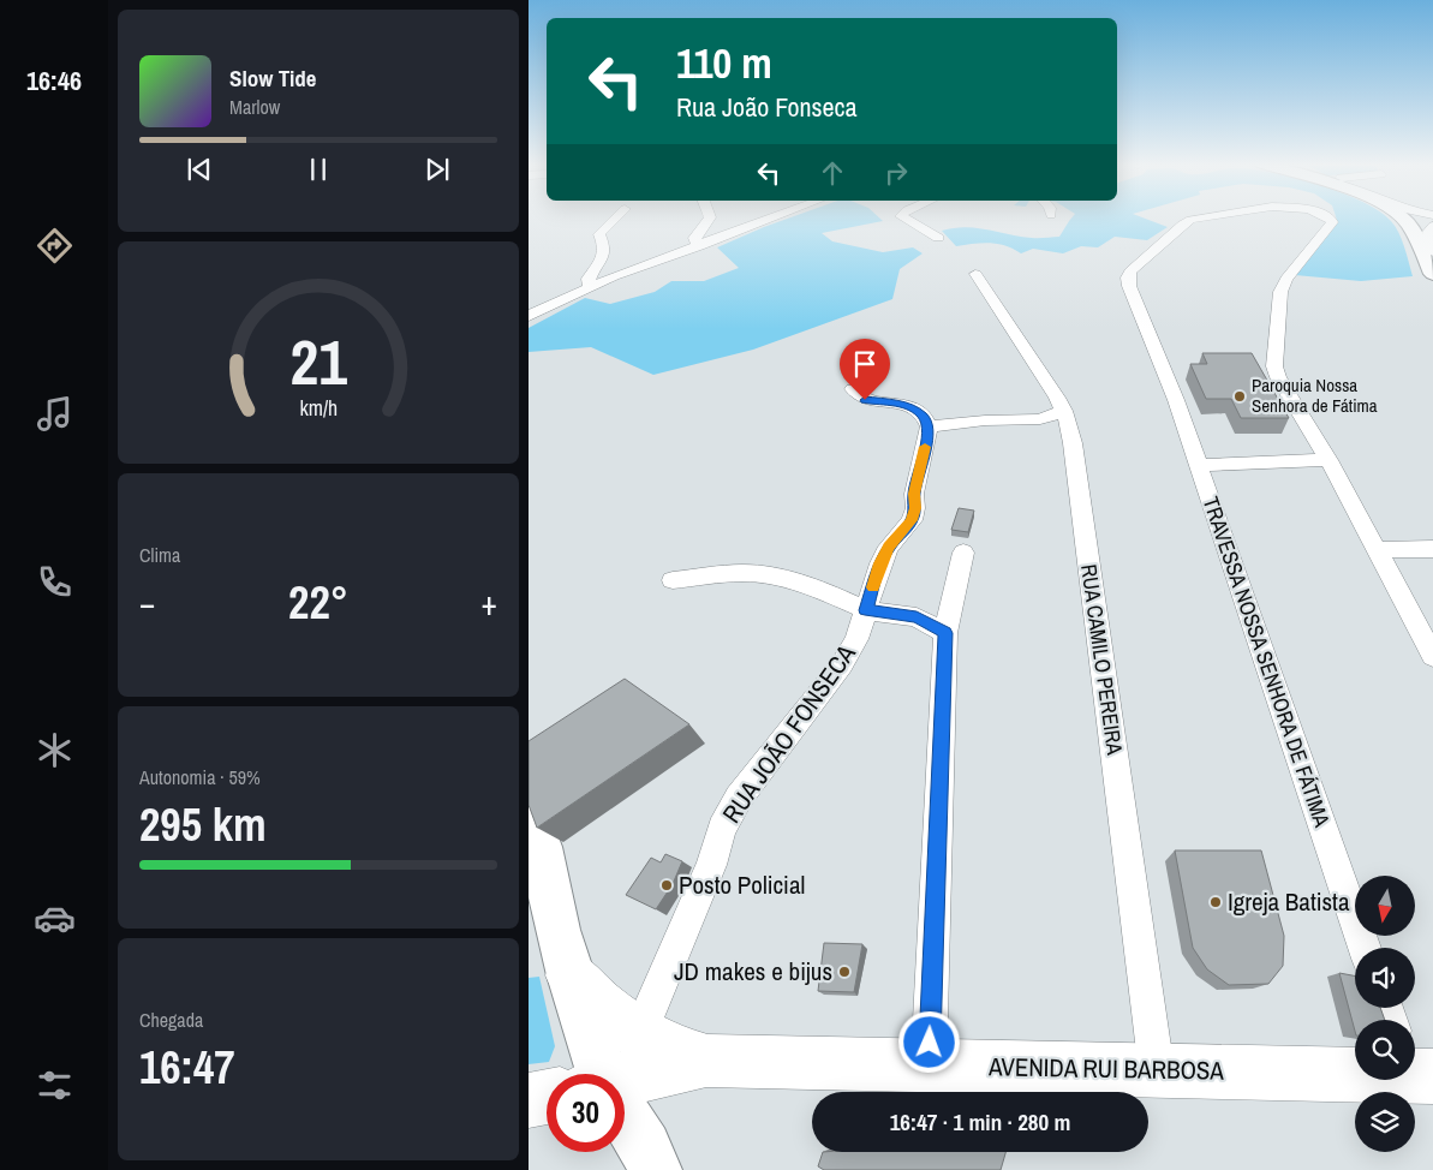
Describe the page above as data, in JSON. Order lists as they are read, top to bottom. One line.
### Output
{"streets":{"main road":["AVENIDA RUI BARBOSA"],"street":["RUA CAMILO PEREIRA","TRAVESSA NOSSA SENHORA DE FÁTIMA","RUA JOÃO FONSECA"]},"crossings":[["RUA CAMILO PEREIRA","AVENIDA RUI BARBOSA"]],"places":["Paroquia Nossa Senhora de Fátima","Posto Policial","Igreja Batista","JD makes e bijus"],"north":"bottom","page":{"tabs":"16:46","turn":["110 m","Rua João Fonseca"],"song":["Slow Tide","Marlow"],"tile":["Clima",["Autonomia · 59%","295 km"],["Chegada","16:47"]],"heat":["−","22°","+"],"limit":"30","trip":"16:47 · 1 min · 280 m","gauge":["21","km/h"]}}
